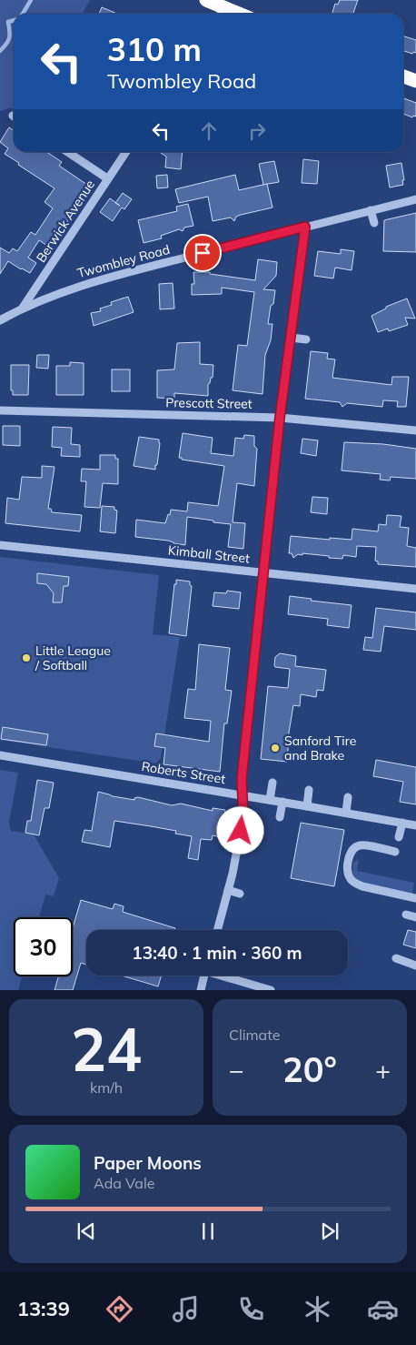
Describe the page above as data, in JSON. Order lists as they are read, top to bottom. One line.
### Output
{"streets":{"street":["Berwick Avenue","Twombley Road","Prescott Street","Kimball Street","Roberts Street"]},"crossings":[["Berwick Avenue","Twombley Road"]],"places":["Little League / Softball","Sanford Tire and Brake"],"page":{"turn":["310 m","Twombley Road"],"limit":"30","trip":"13:40 · 1 min · 360 m","tile":[["24","km/h"],"Climate"],"heat":["−","20°","+"],"song":["Paper Moons","Ada Vale"],"tabs":"13:39"}}
